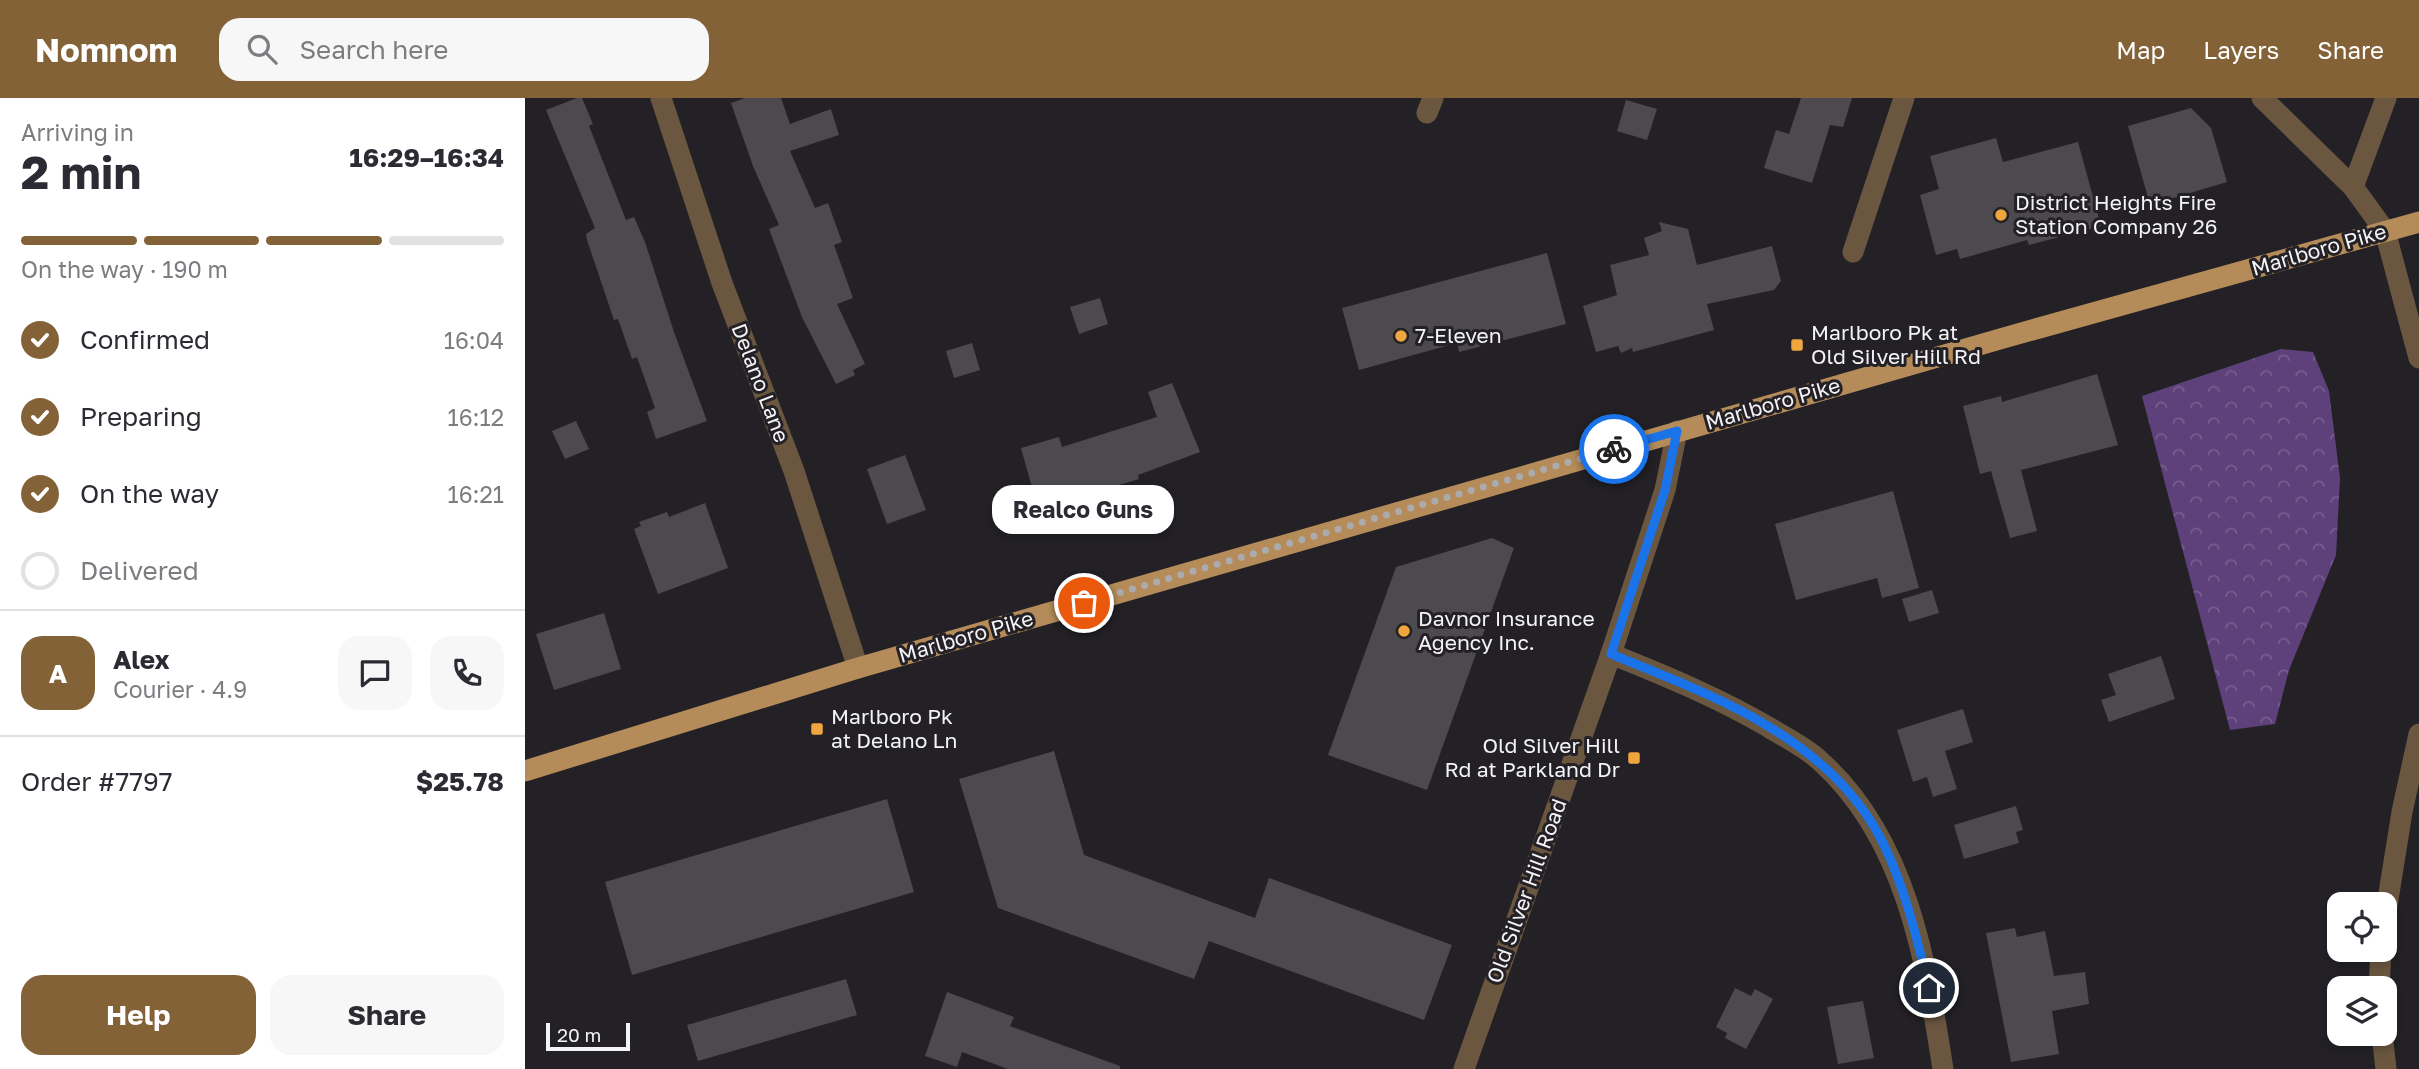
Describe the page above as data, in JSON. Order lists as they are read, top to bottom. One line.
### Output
{"streets":{"main road":["Marlboro Pike"],"street":["Delano Lane","Old Silver Hill Road"]},"crossings":[["Marlboro Pike","Delano Lane"],["Marlboro Pike","Old Silver Hill Road"]],"places":{"other":["District Heights Fire Station Company 26","7-Eleven","Realco Guns","Davnor Insurance Agency Inc."],"transit":["Marlboro Pk at Old Silver Hill Rd","Marlboro Pk at Delano Ln","Old Silver Hill Rd at Parkland Dr"]},"scale_bar":"20 m","page":{"header":"Nomnom","search":"Search here","nav":["Map","Layers","Share"],"heading":["2 min","Arriving in","16:29–16:34"],"panel":["Alex","Courier · 4.9","Order #7797","$25.78"],"bar":"On the way · 190 m","list":[["Confirmed","16:04"],["Preparing","16:12"],["On the way","16:21"],"Delivered"],"bubble":"Realco Guns","round":"A","buttons":["Help","Share"],"scale":"20 m"}}
